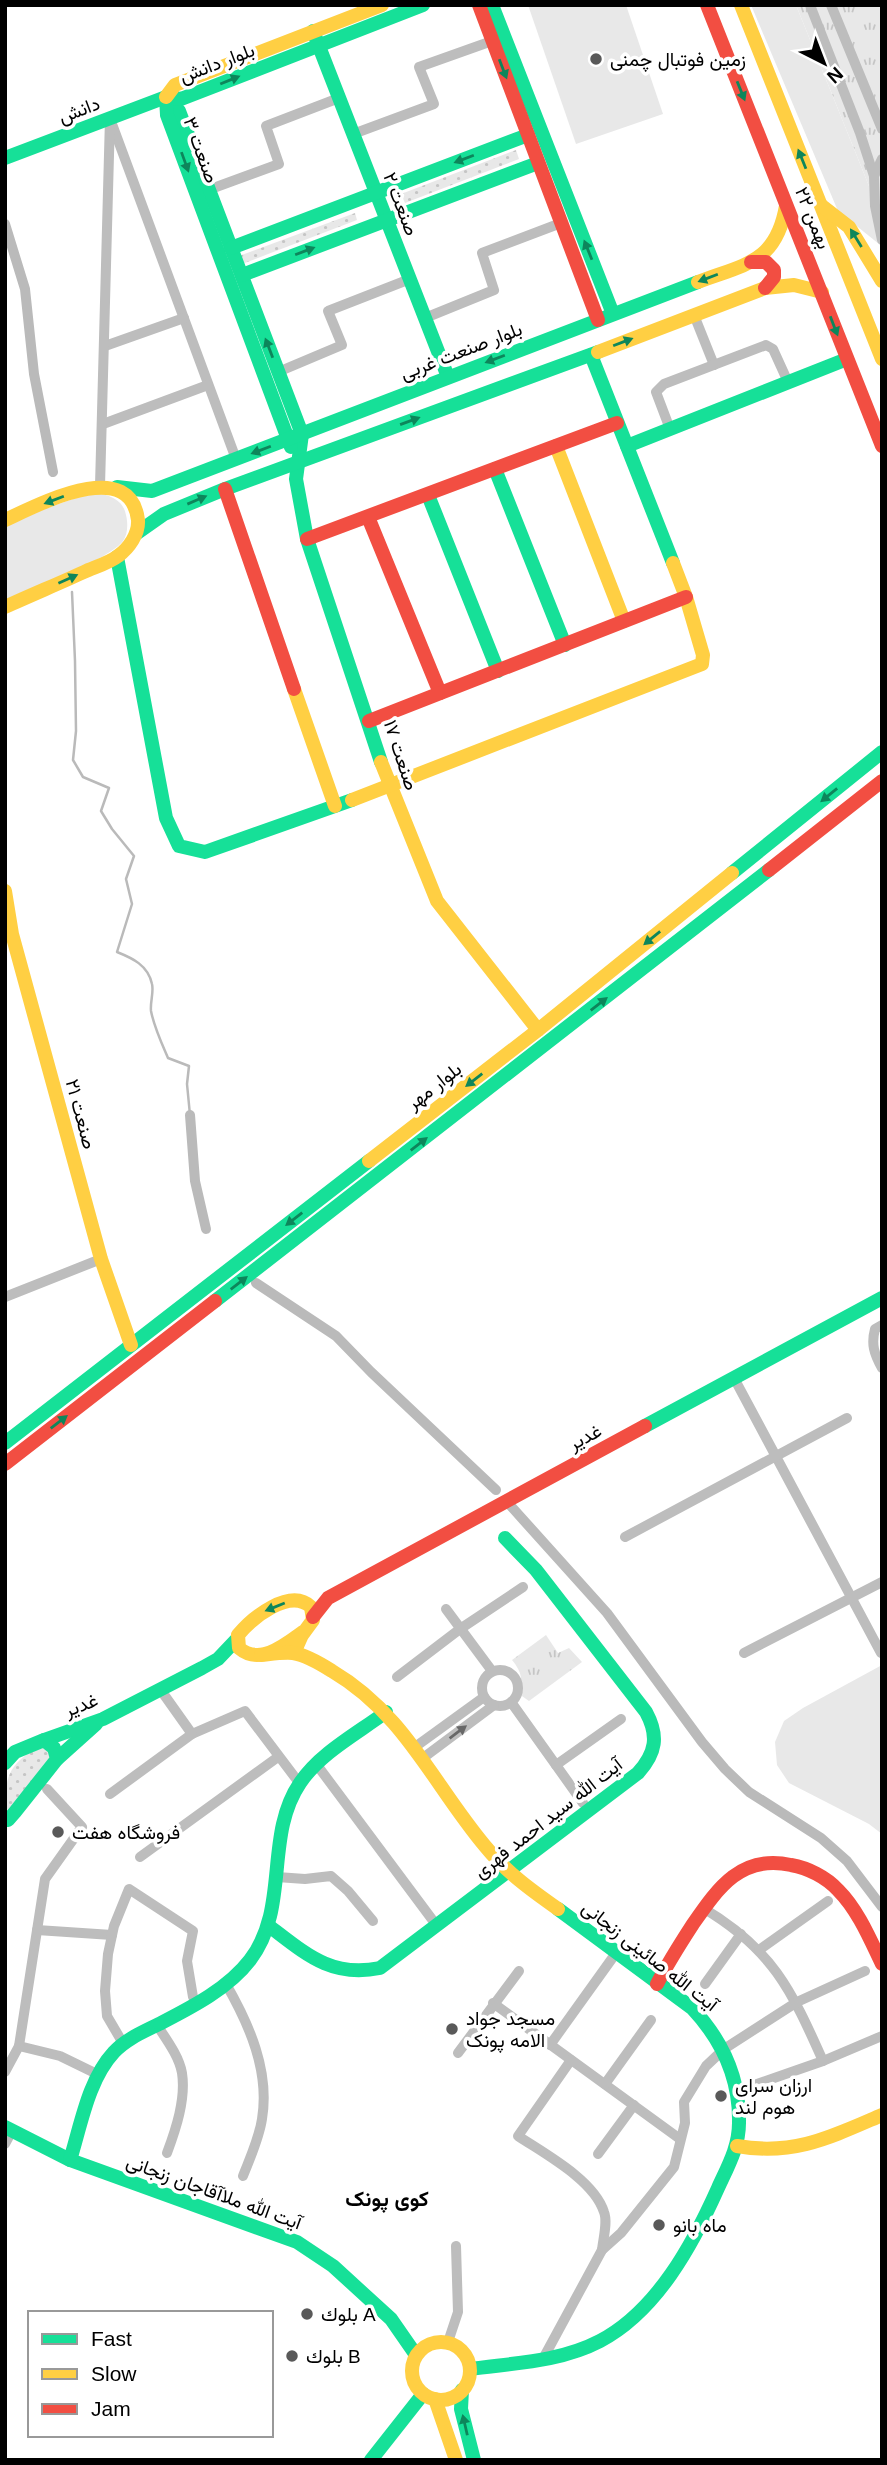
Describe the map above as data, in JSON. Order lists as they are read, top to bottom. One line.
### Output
{"streets":{"main road":["بلوار دانش","دانش","صنعت ۳","صنعت ۲","۲۲ بهمن","بلوار صنعت غربی","صنعت ۱۷","بلوار مهر","صنعت ۲۱","غدیر","آیت الله سید احمد فهری","آیت الله صائینی زنجانی","آیت الله ملاآقاجان زنجانی"]},"crossings":[["بلوار دانش","دانش"],["بلوار دانش","صنعت ۳"],["بلوار دانش","صنعت ۲"],["دانش","صنعت ۳"],["صنعت ۳","بلوار صنعت غربی"],["صنعت ۳","صنعت ۱۷"],["صنعت ۲","بلوار صنعت غربی"],["۲۲ بهمن","بلوار صنعت غربی"],["بلوار صنعت غربی","صنعت ۱۷"],["صنعت ۱۷","بلوار مهر"],["بلوار مهر","صنعت ۲۱"],["آیت الله سید احمد فهری","آیت الله صائینی زنجانی"],["آیت الله صائینی زنجانی","آیت الله ملاآقاجان زنجانی"]],"districts":["کوی پونک"],"places":["زمین فوتبال چمنی","فروشگاه هفت","مسجد جواد الامه پونک","ارزان سرای هوم لند","ماه بانو","بلوك A","بلوك B"],"legend":["Fast","Slow","Jam"],"north":"bottom right"}
